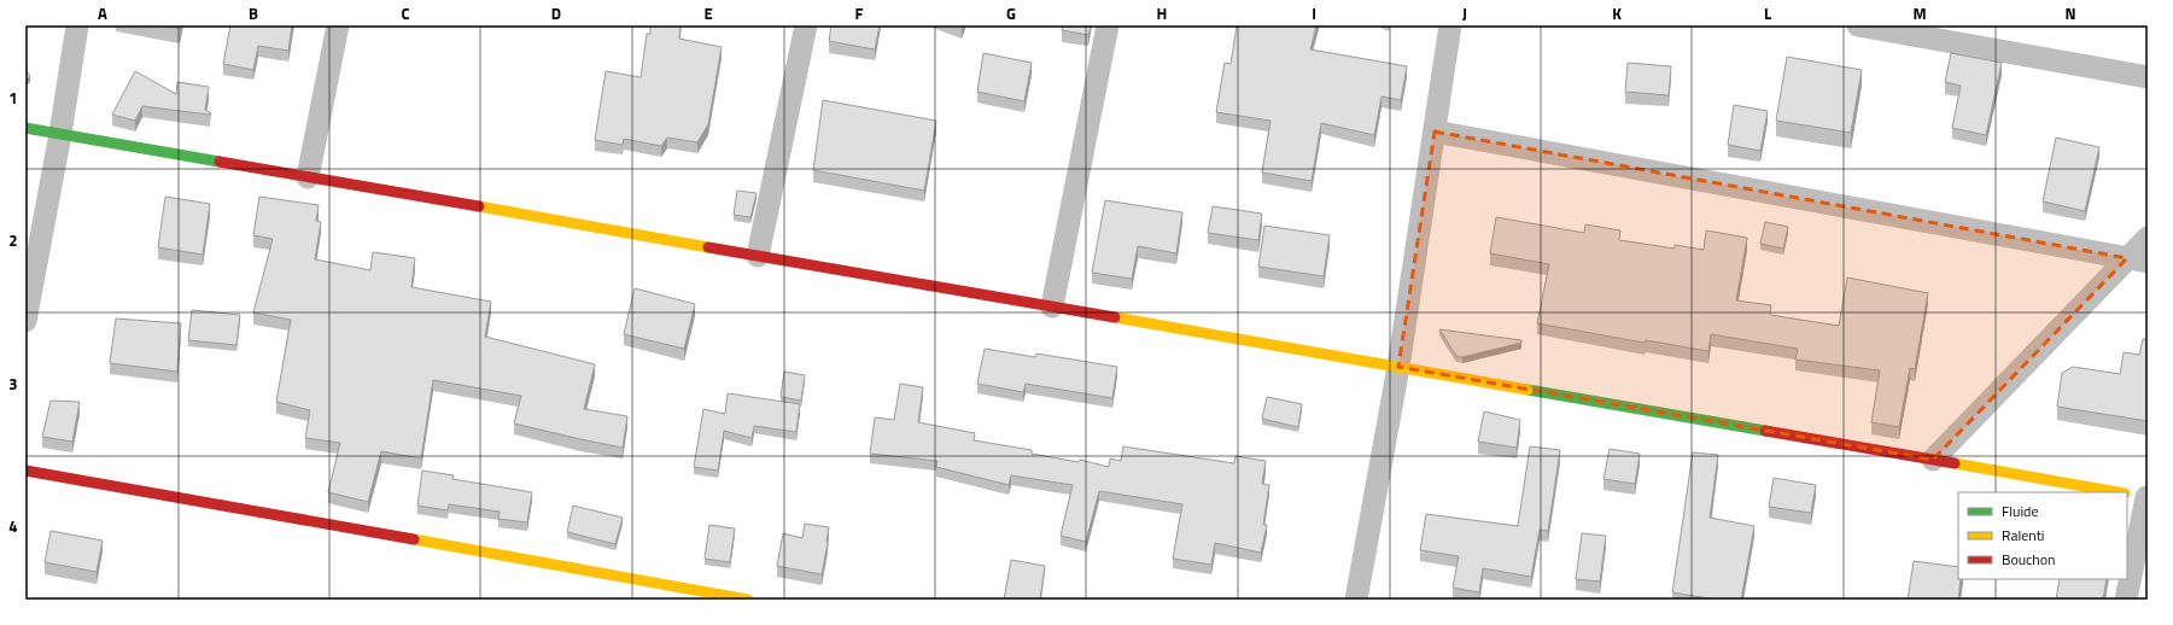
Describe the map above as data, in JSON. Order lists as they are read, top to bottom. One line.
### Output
{"legend":["Fluide","Ralenti","Bouchon"],"grid":{"columns":["A","B","C","D","E","F","G","H","I","J","K","L","M","N"],"rows":["1","2","3","4"]}}
